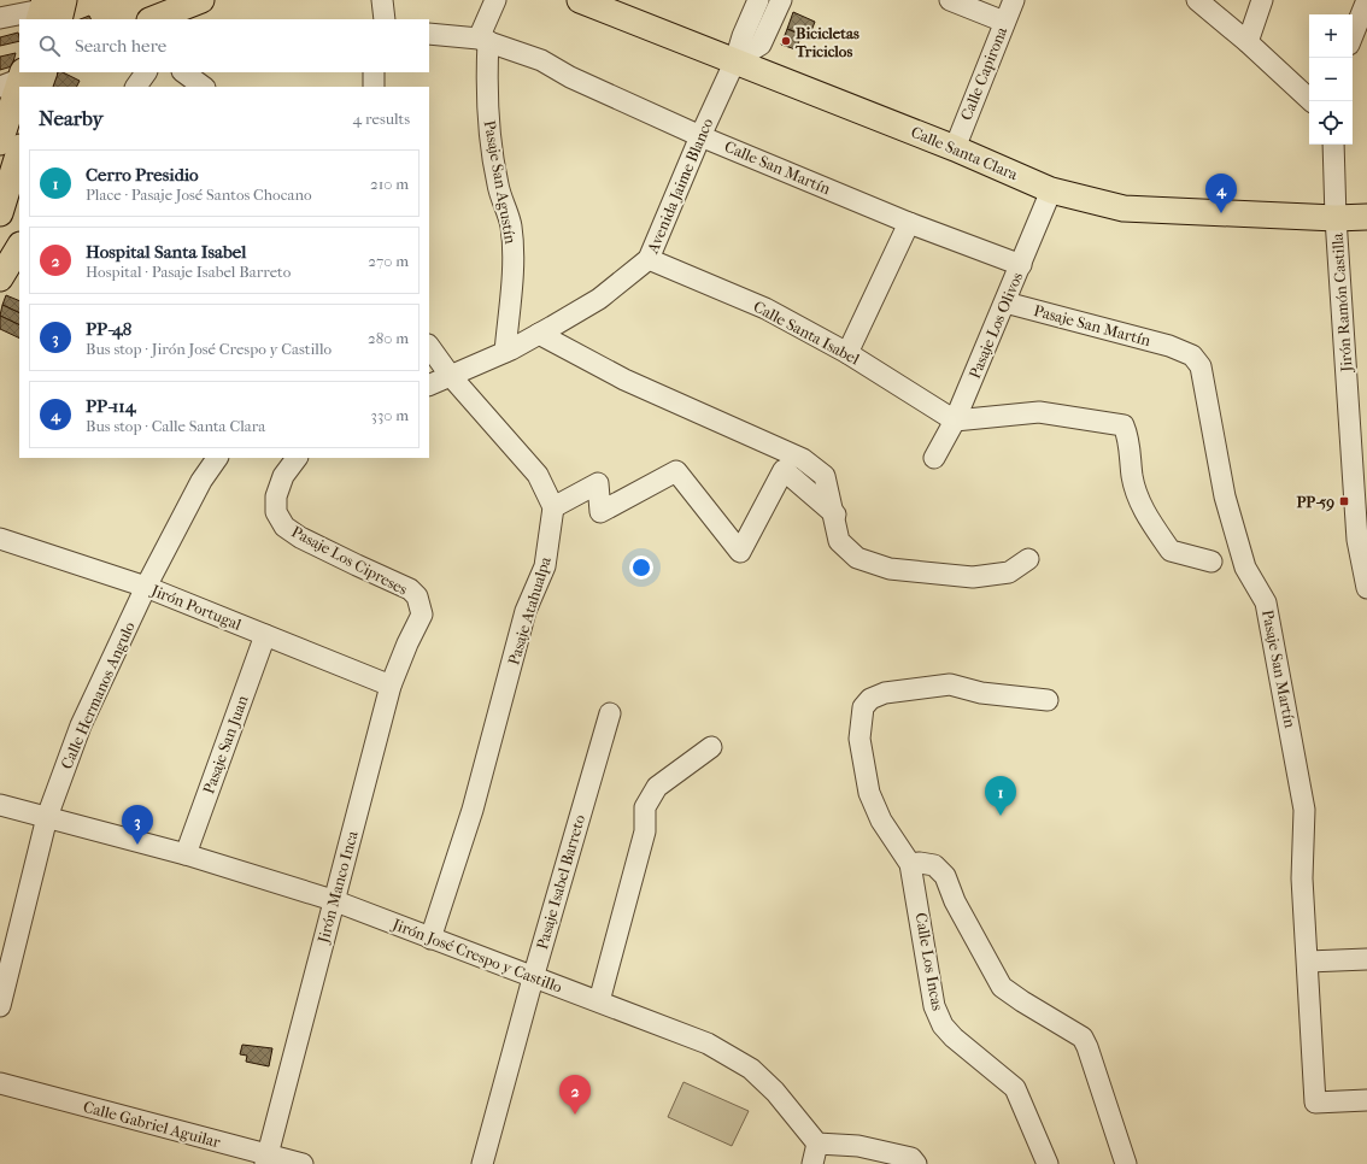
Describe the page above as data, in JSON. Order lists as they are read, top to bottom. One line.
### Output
{"streets":{"main road":["Calle Santa Clara"],"street":["Calle Capirona","Calle San Martín","Pasaje San Agustín","Avenida Jaime Blanco","Jirón Ramón Castilla","Pasaje Los Olivos","Pasaje San Martín","Calle Santa Isabel","Pasaje Los Cipreses","Jirón Portugal","Pasaje Atahualpa","Calle Hermanos Angulo","Pasaje San Juan","Pasaje Isabel Barreto","Jirón Manco Inca","Jirón José Crespo y Castillo","Calle Los Incas","Calle Gabriel Aguilar"]},"crossings":[["Calle Capirona","Calle Santa Clara"],["Calle Santa Clara","Avenida Jaime Blanco"],["Calle Santa Clara","Jirón Ramón Castilla"],["Calle Santa Clara","Pasaje Los Olivos"],["Calle San Martín","Pasaje San Agustín"],["Calle San Martín","Avenida Jaime Blanco"],["Calle San Martín","Pasaje Los Olivos"],["Pasaje San Agustín","Avenida Jaime Blanco"],["Avenida Jaime Blanco","Calle Santa Isabel"],["Pasaje Los Olivos","Pasaje San Martín"],["Pasaje Los Olivos","Calle Santa Isabel"],["Pasaje Los Cipreses","Jirón Manco Inca"],["Jirón Portugal","Calle Hermanos Angulo"],["Jirón Portugal","Pasaje San Juan"],["Jirón Portugal","Jirón Manco Inca"],["Pasaje Atahualpa","Jirón José Crespo y Castillo"],["Calle Hermanos Angulo","Jirón José Crespo y Castillo"],["Pasaje San Juan","Jirón José Crespo y Castillo"],["Pasaje Isabel Barreto","Jirón José Crespo y Castillo"],["Jirón Manco Inca","Jirón José Crespo y Castillo"],["Jirón Manco Inca","Calle Gabriel Aguilar"]],"places":{"other":["Bicicletas Triciclos"],"transit":["PP-59"]},"page":{"map_buttons":["+","−"],"search":"Search here","heading":["Nearby","4 results"],"list":[{"mark":"1","name":"Cerro Presidio","note":"Place · Pasaje José Santos Chocano","value":"210 m"},{"mark":"2","name":"Hospital Santa Isabel","note":"Hospital · Pasaje Isabel Barreto","value":"270 m"},{"mark":"3","name":"PP-48","note":"Bus stop · Jirón José Crespo y Castillo","value":"280 m"},{"mark":"4","name":"PP-114","note":"Bus stop · Calle Santa Clara","value":"330 m"}],"pins":["4","1","3","2"]}}
